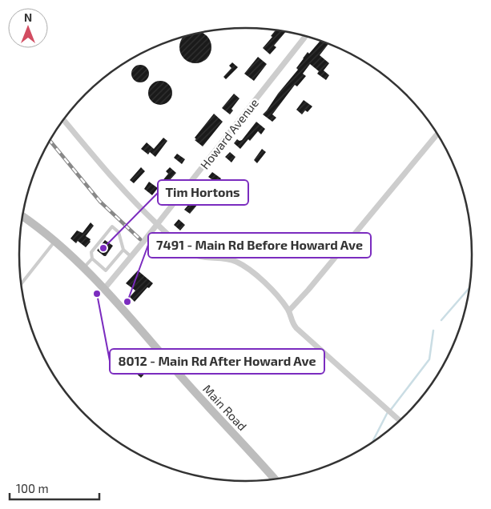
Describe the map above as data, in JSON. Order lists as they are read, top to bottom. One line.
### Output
{"streets":{"main road":["Main Road"],"street":["Howard Avenue"]},"crossings":[["Howard Avenue","Main Road"]],"places":["Tim Hortons","8012 - Main Rd After Howard Ave","7491 - Main Rd Before Howard Ave"],"scale_bar":"100 m","north":"top"}
